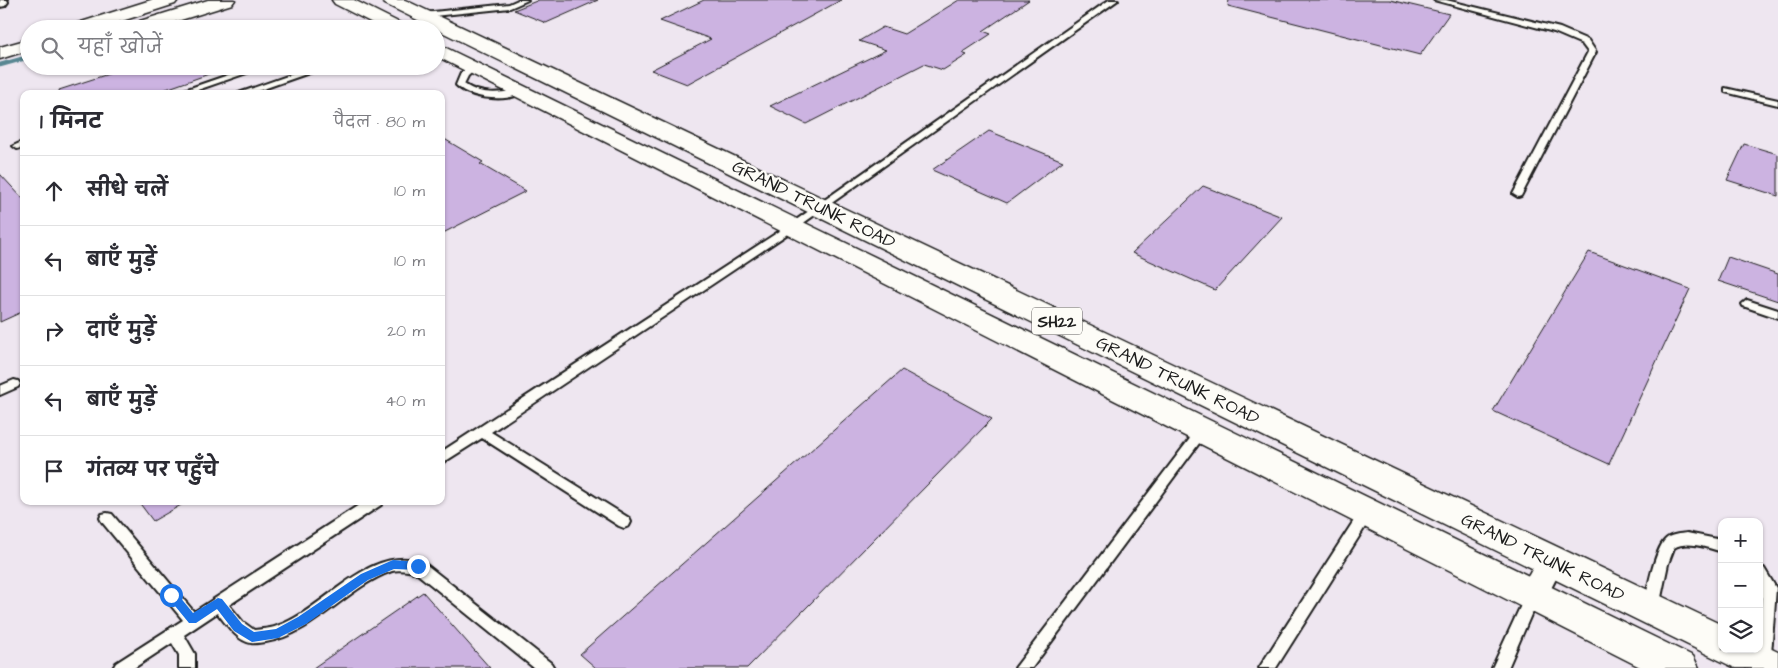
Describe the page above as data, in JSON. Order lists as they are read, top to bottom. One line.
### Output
{"streets":{"main road":["GRAND TRUNK ROAD","SH22"]},"page":{"search":"यहाँ खोजें","heading":["1 मिनट","पैदल · 80 m"],"list":[["सीधे चलें","10 m"],["बाएँ मुड़ें","10 m"],["दाएँ मुड़ें","20 m"],["बाएँ मुड़ें","40 m"],"गंतव्य पर पहुँचे"],"map_buttons":["+","−"]}}
